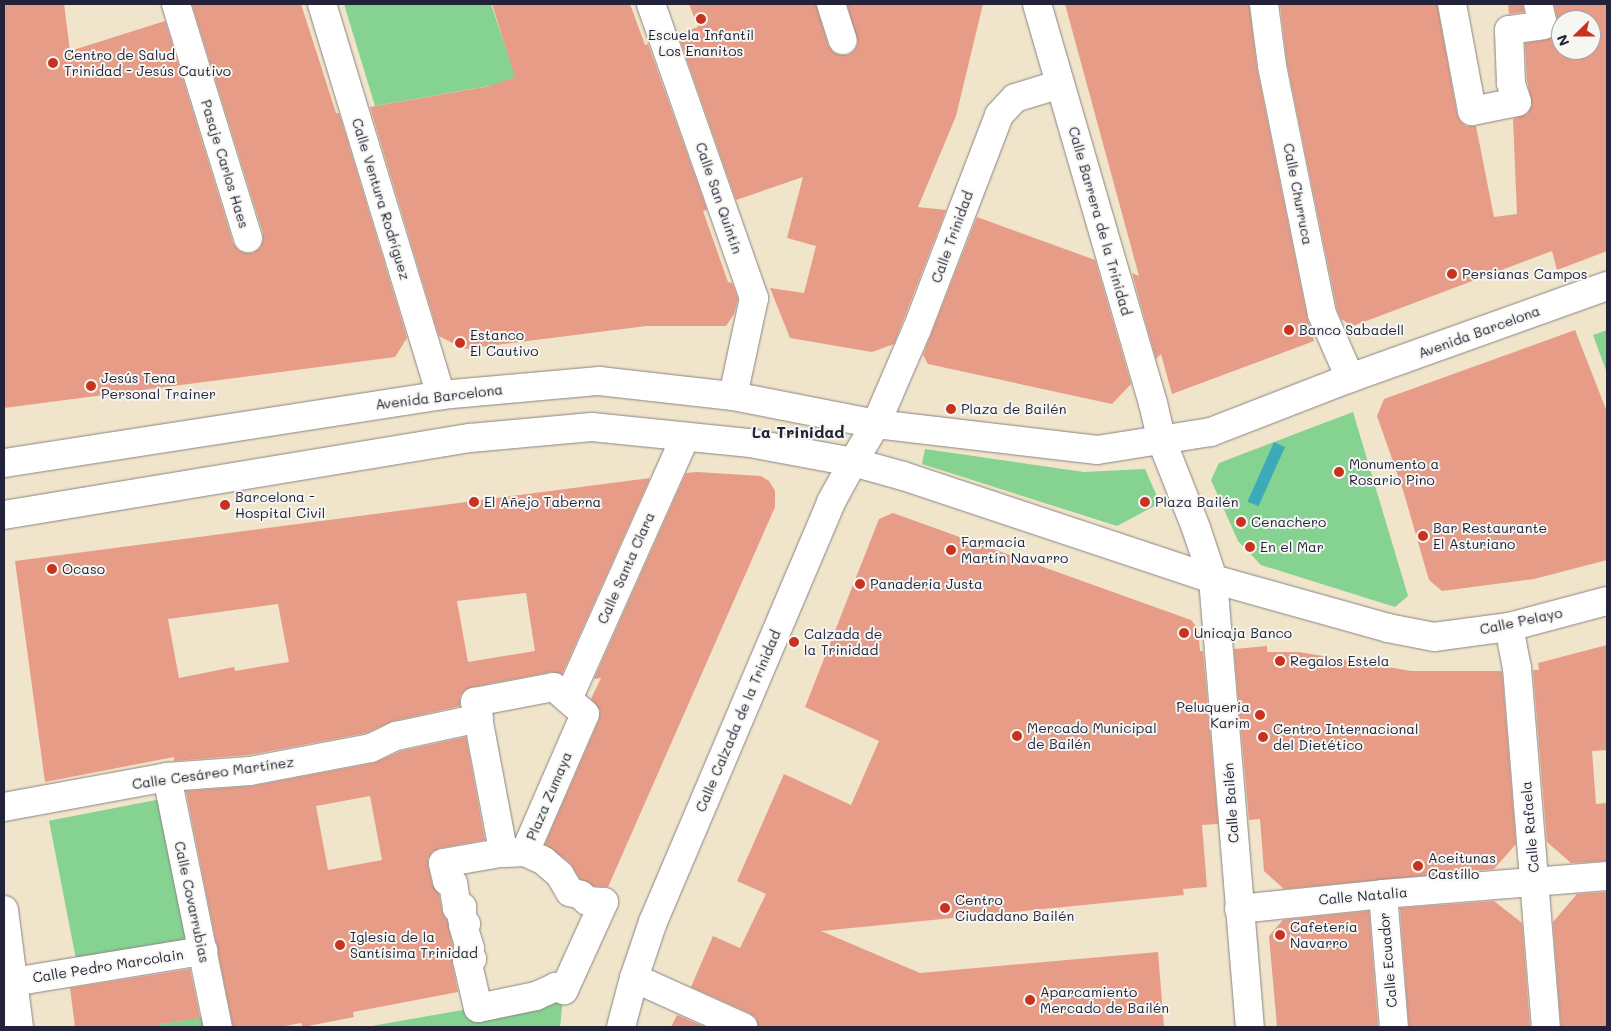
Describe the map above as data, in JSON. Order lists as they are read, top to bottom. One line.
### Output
{"streets":{"street":["Pasaje Carlos Haes","Calle Churruca","Calle San Quintín","Calle Ventura Rodríguez","Calle Barrera de la Trinidad","Calle Trinidad","Avenida Barcelona","Calle Santa Clara","Calle Pelayo","Calle Calzada de la Trinidad","Calle Cesáreo Martínez","Plaza Zumaya","Calle Bailén","Calle Rafaela","Calle Natalia","Calle Covarrubias","Calle Ecuador","Calle Pedro Marcolain"]},"crossings":[["Calle Churruca","Avenida Barcelona"],["Calle San Quintín","Avenida Barcelona"],["Calle Ventura Rodríguez","Avenida Barcelona"],["Calle Barrera de la Trinidad","Calle Trinidad"],["Calle Trinidad","Avenida Barcelona"],["Calle Trinidad","Calle Calzada de la Trinidad"],["Avenida Barcelona","Calle Calzada de la Trinidad"],["Calle Santa Clara","Plaza Zumaya"],["Calle Pelayo","Calle Bailén"],["Calle Pelayo","Calle Rafaela"],["Calle Cesáreo Martínez","Plaza Zumaya"],["Calle Cesáreo Martínez","Calle Covarrubias"],["Calle Bailén","Calle Natalia"],["Calle Rafaela","Calle Natalia"],["Calle Natalia","Calle Ecuador"],["Calle Covarrubias","Calle Pedro Marcolain"]],"districts":["La Trinidad"],"places":["Escuela Infantil Los Enanitos","Centro de Salud Trinidad - Jesús Cautivo","Persianas Campos","Banco Sabadell","Estanco El Cautivo","Jesús Tena Personal Trainer","Plaza de Bailén","Monumento a Rosario Pino","El Añejo Taberna","Plaza Bailén","Barcelona - Hospital Civil","Cenachero","Bar Restaurante El Asturiano","En el Mar","Farmacia Martín Navarro","Ocaso","Panaderia Justa","Unicaja Banco","Calzada de la Trinidad","Regalos Estela","Peluquería Karim","Mercado Municipal de Bailén","Centro Internacional del Dietético","Aceitunas Castillo","Centro Ciudadano Bailén","Cafetería Navarro","Iglesia de la Santísima Trinidad","Aparcamiento Mercado de Bailén"],"north":"left"}
